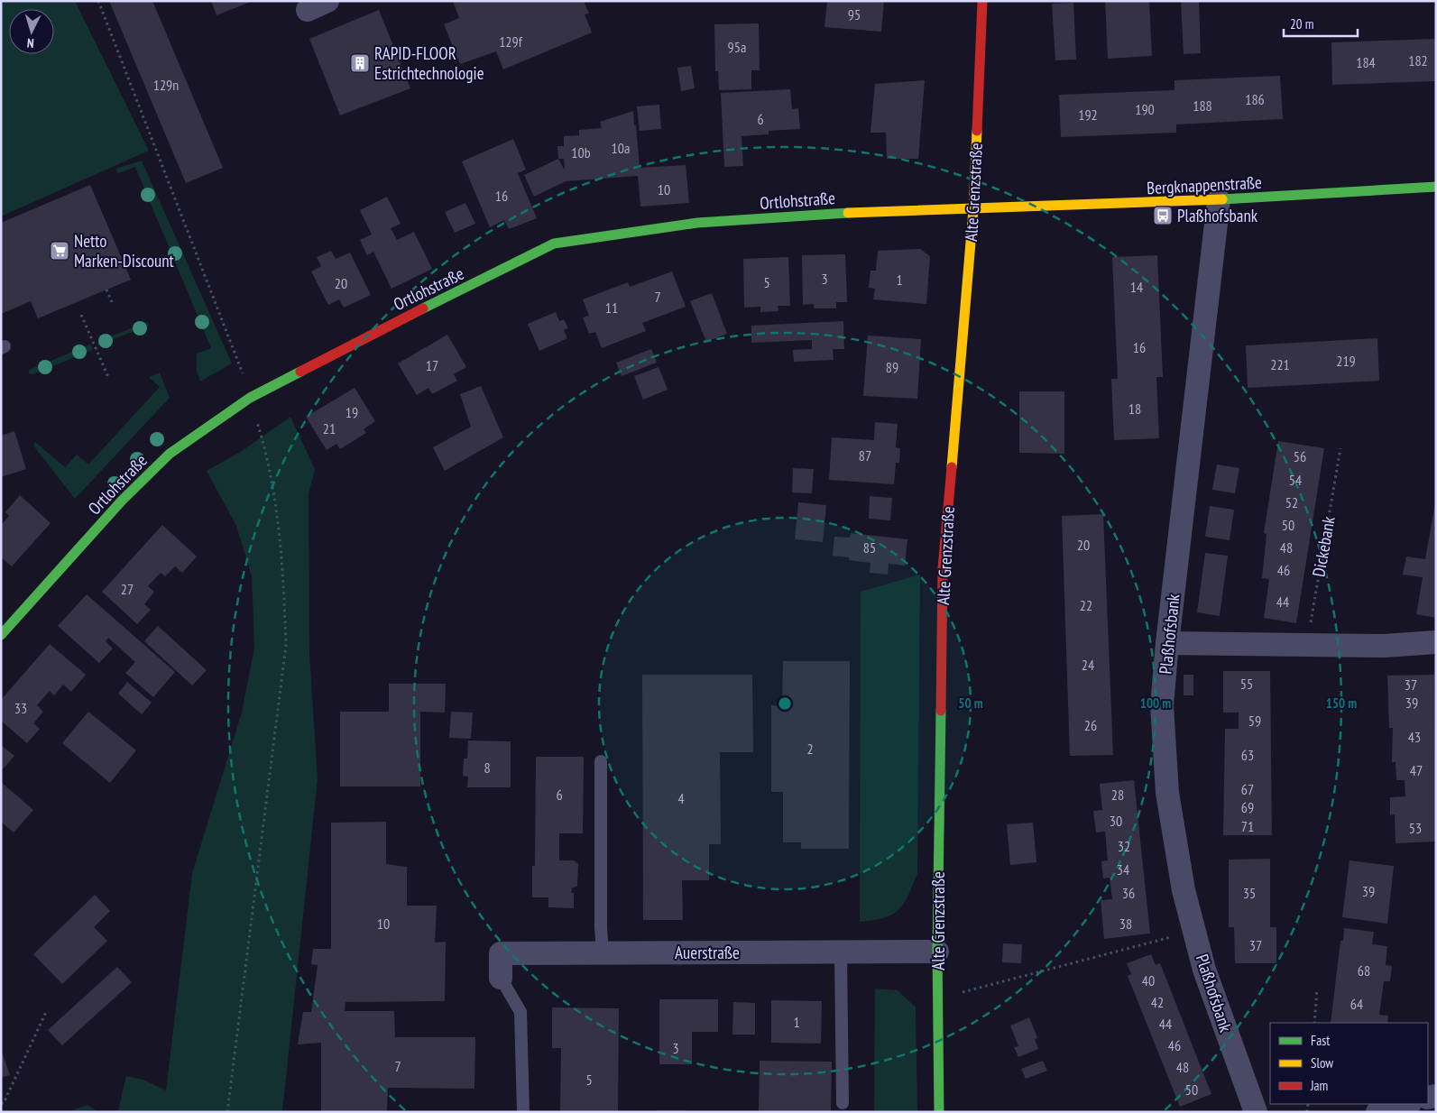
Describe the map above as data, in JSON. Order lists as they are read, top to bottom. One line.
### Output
{"streets":{"street":["Bergknappenstraße","Alte Grenzstraße","Ortlohstraße","Plaßhofsbank","Auerstraße"],"path":["Dickebank"]},"crossings":[["Bergknappenstraße","Alte Grenzstraße"],["Bergknappenstraße","Ortlohstraße"],["Bergknappenstraße","Plaßhofsbank"],["Alte Grenzstraße","Ortlohstraße"],["Alte Grenzstraße","Auerstraße"]],"places":{"building":["RAPID-FLOOR Estrichtechnologie"],"bus stop":["Plaßhofsbank"],"supermarket":["Netto Marken-Discount"]},"house_numbers":["95","129f","95a","182","184","129n","186","188","190","192","6","10a","10b","10","16","3","1","5","20","14","7","11","16","219","221","17","89","18","19","21","87","56","54","52","50","20","85","48","46","27","44","22","24","55","37","39","33","59","26","43","2","63","8","47","67","6","28","4","69","30","71","53","32","34","39","36","35","10","38","37","68","40","42","64","1","44","46","3","7","48","5","50"],"legend":["Fast","Slow","Jam"],"scale_bar":"20 m","north":"bottom","rings":["50 m","100 m","150 m"]}
